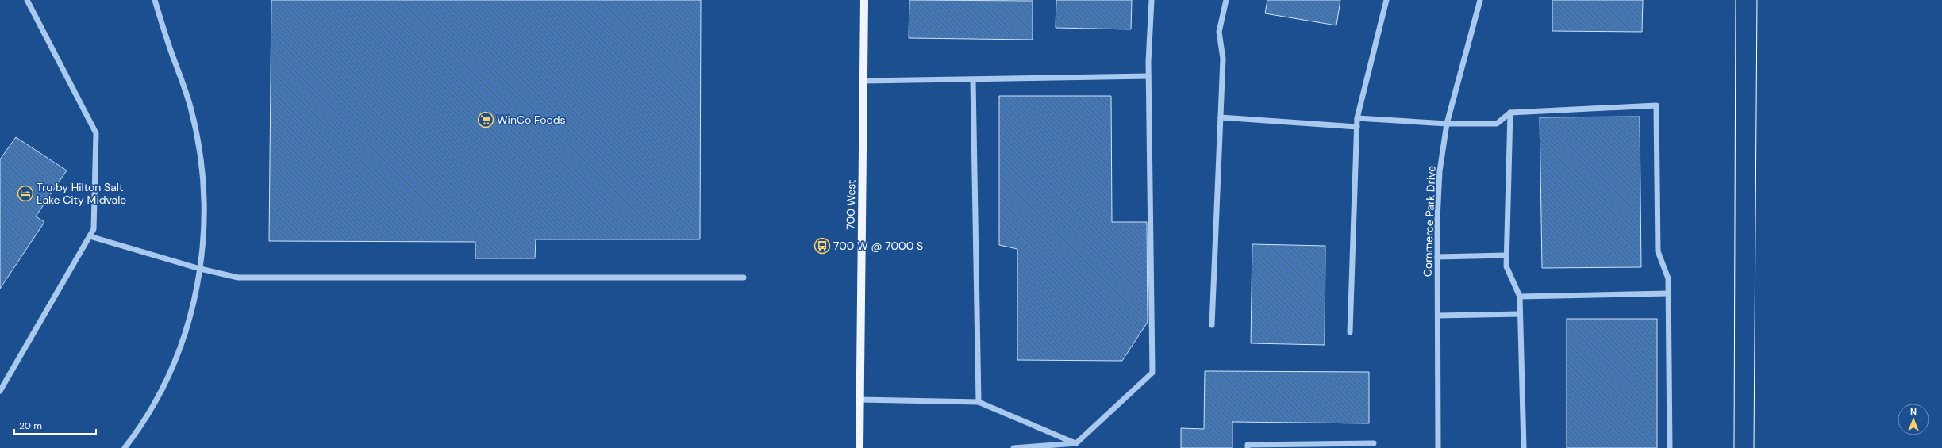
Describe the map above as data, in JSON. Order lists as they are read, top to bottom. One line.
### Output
{"streets":{"main road":["700 West"],"street":["Commerce Park Drive"]},"places":{"supermarket":["WinCo Foods"],"hotel":["Tru by Hilton Salt Lake City Midvale"],"bus stop":["700 W @ 7000 S"]},"scale_bar":"20 m","north":"top"}
